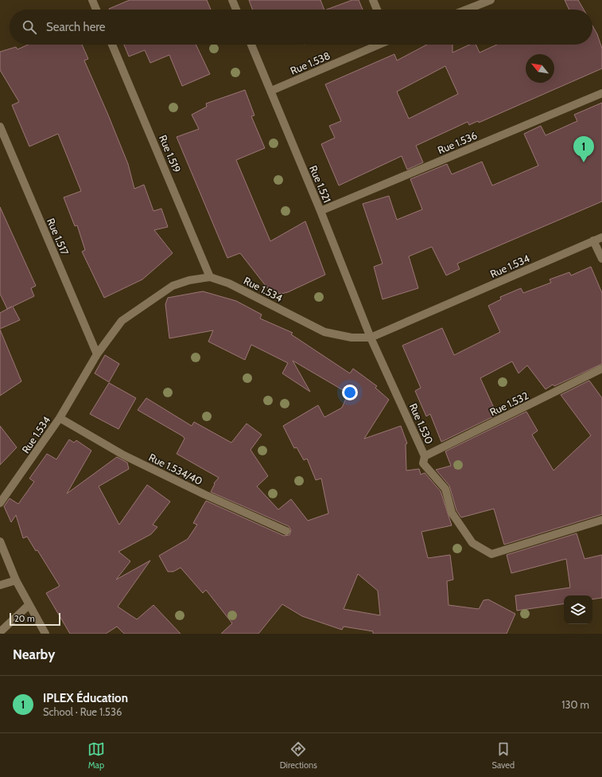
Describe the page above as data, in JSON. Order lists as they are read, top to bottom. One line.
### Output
{"streets":{"street":["Rue 1.538","Rue 1.536","Rue 1.519","Rue 1.521","Rue 1.517","Rue 1.534","Rue 1.532","Rue 1.530","Rue 1.534/40"]},"crossings":[["Rue 1.538","Rue 1.521"],["Rue 1.536","Rue 1.521"],["Rue 1.519","Rue 1.534"],["Rue 1.521","Rue 1.534"],["Rue 1.521","Rue 1.530"],["Rue 1.517","Rue 1.534"],["Rue 1.534","Rue 1.530"],["Rue 1.534","Rue 1.534/40"],["Rue 1.532","Rue 1.530"]],"scale_bar":"20 m","north":"top left","page":{"search":"Search here","pins":"1","scale":"20 m","heading":"Nearby","list":[{"mark":"1","name":"IPLEX Éducation","note":"School · Rue 1.536","value":"130 m"}],"nav":["Map","Directions","Saved"]}}
